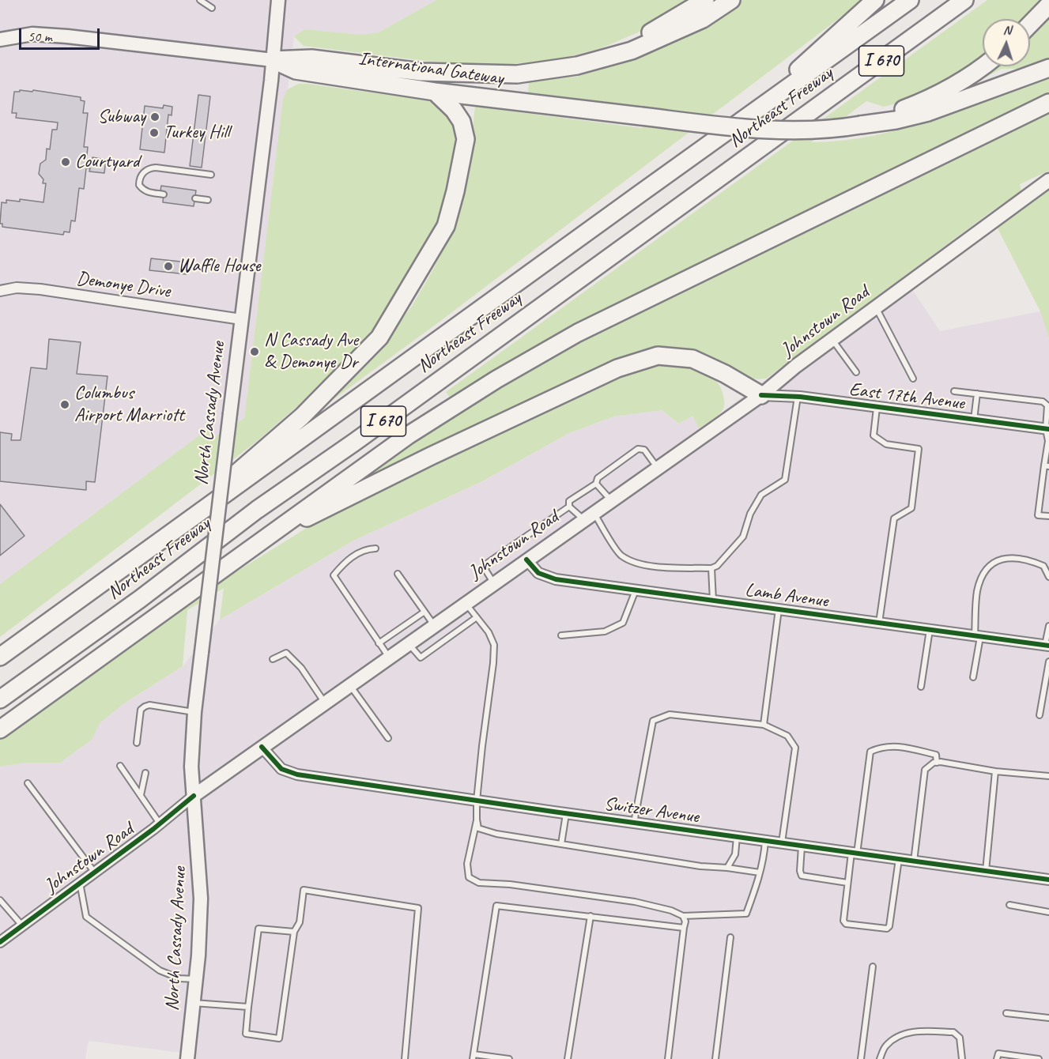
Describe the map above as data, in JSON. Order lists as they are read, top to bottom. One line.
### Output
{"streets":{"highway":["I 670","International Gateway","Northeast Freeway"],"main road":["Johnstown Road","North Cassady Avenue"],"street":["Demonye Drive","East 17th Avenue","Lamb Avenue","Switzer Avenue"]},"crossings":[["International Gateway","North Cassady Avenue"],["Demonye Drive","North Cassady Avenue"],["Johnstown Road","East 17th Avenue"],["Johnstown Road","North Cassady Avenue"],["Johnstown Road","Lamb Avenue"],["Johnstown Road","Switzer Avenue"]],"places":["Subway","Turkey Hill","Courtyard","Waffle House","N Cassady Ave & Demonye Dr","Columbus Airport Marriott"],"scale_bar":"50 m","north":"top"}
